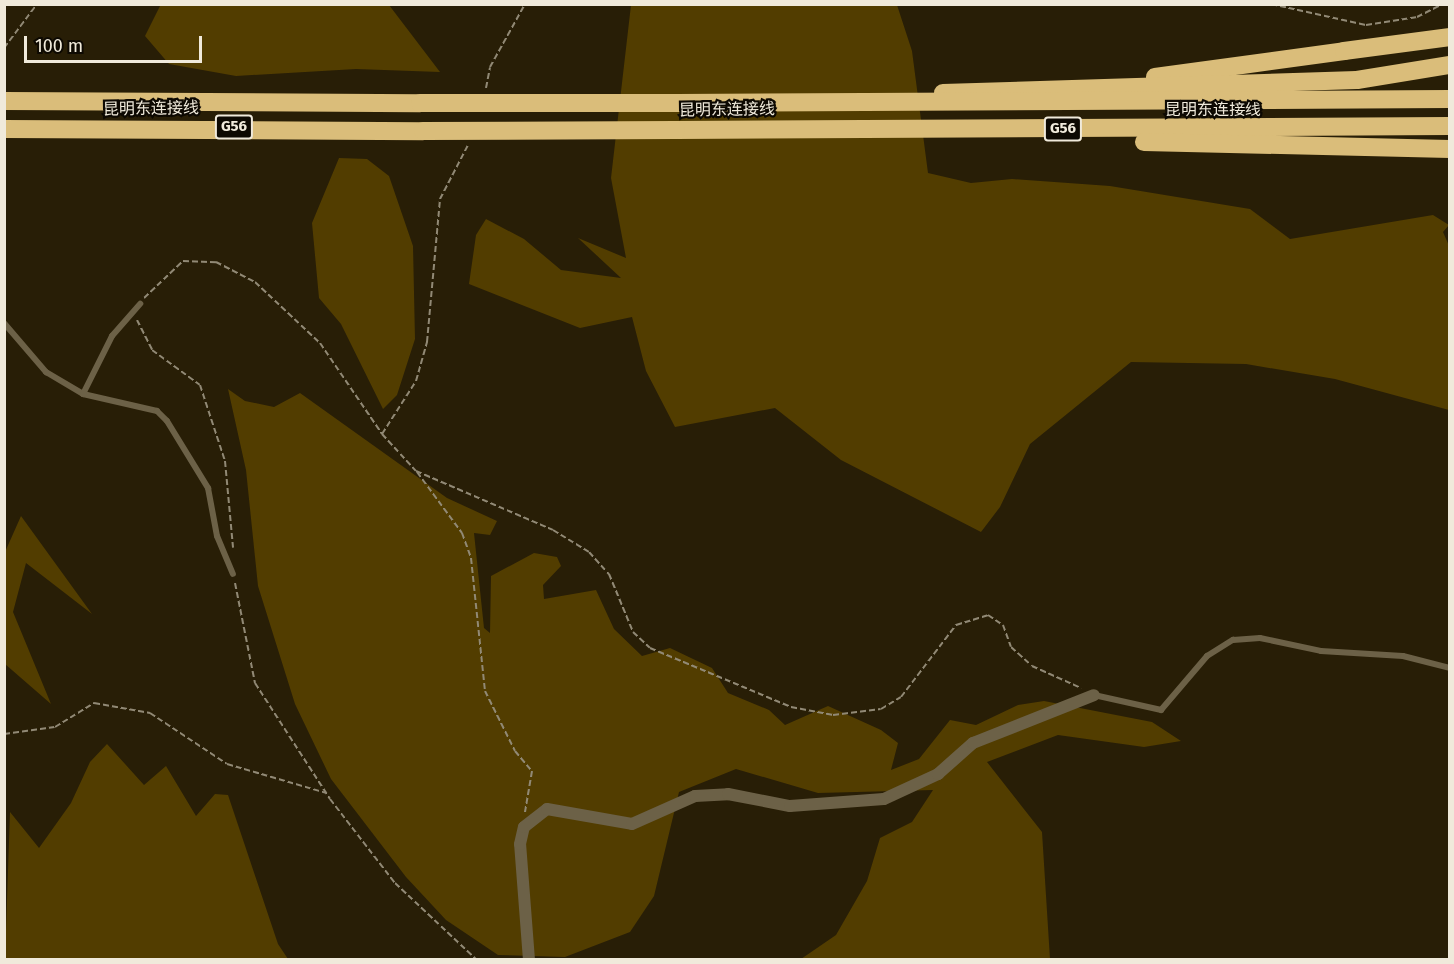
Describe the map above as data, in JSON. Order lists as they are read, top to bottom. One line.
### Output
{"streets":{"highway":["昆明东连接线","G56"]},"scale_bar":"100 m"}
